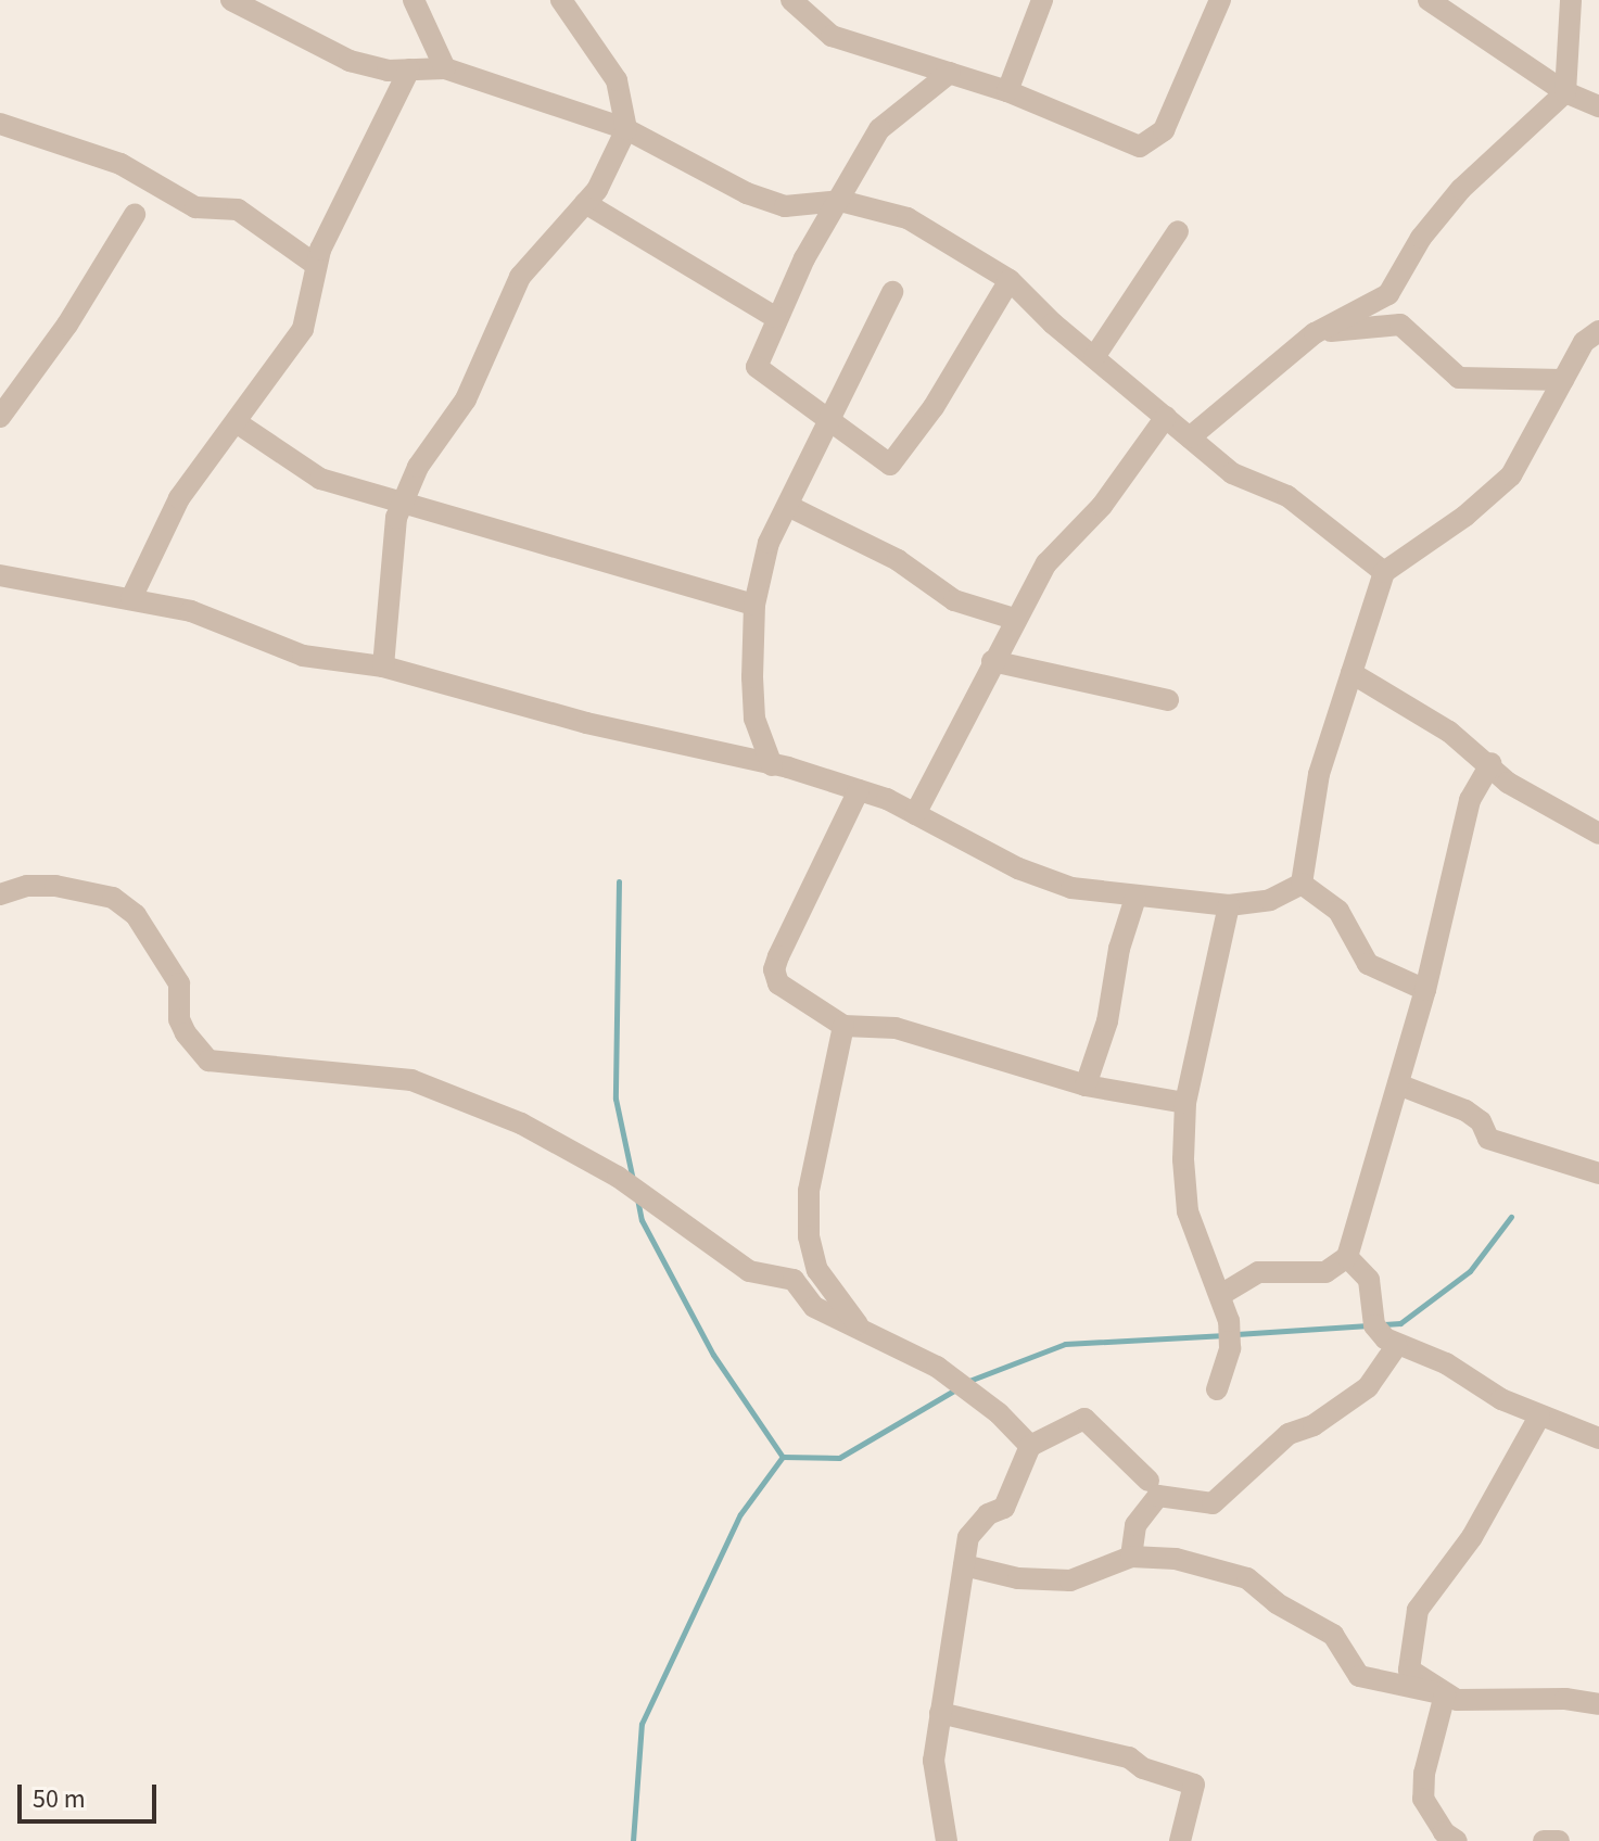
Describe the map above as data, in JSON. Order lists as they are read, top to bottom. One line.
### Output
{"scale_bar":"50 m"}
